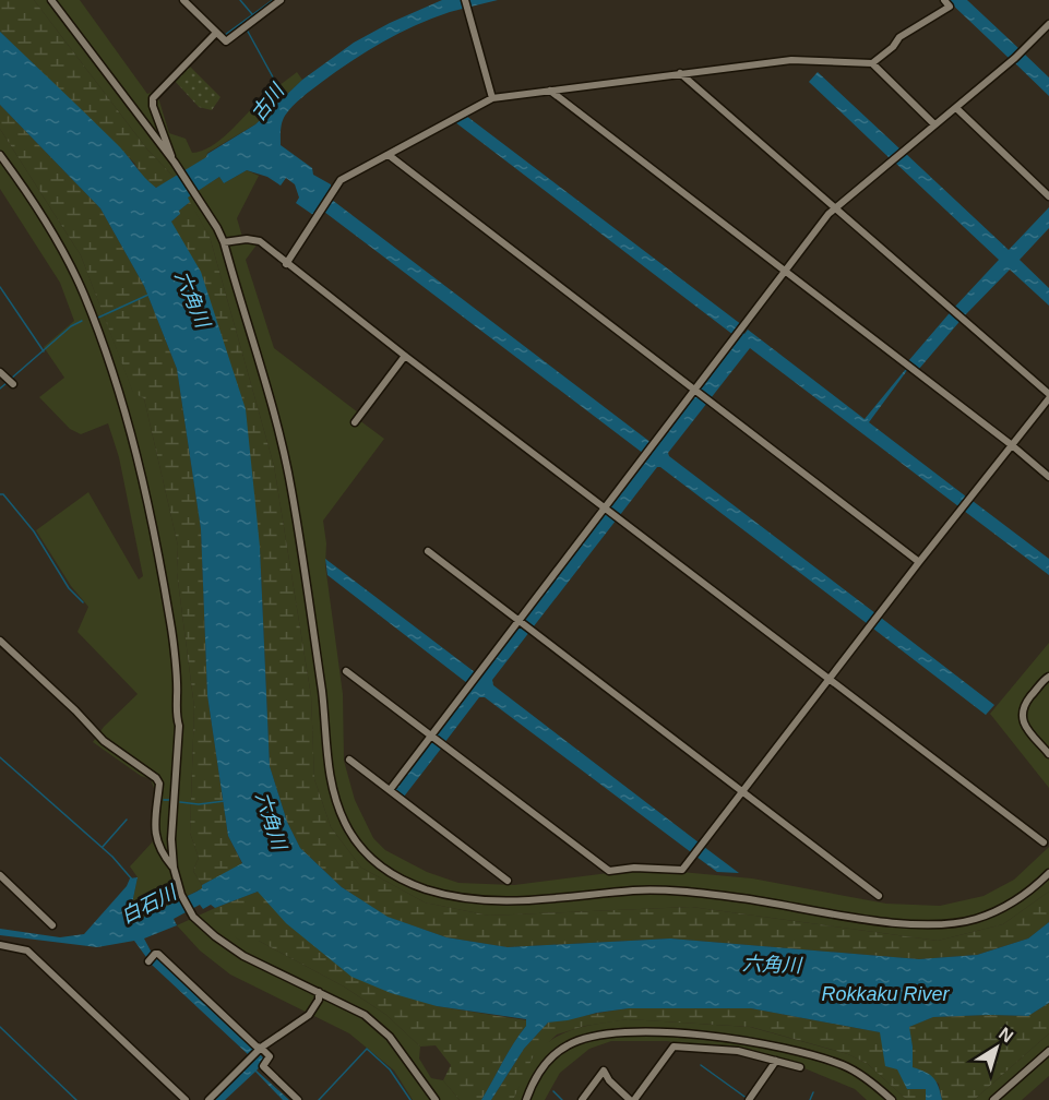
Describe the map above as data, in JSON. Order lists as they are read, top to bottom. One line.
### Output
{"water":["古川","六角川","白石川","Rokkaku River"],"north":"top right"}
